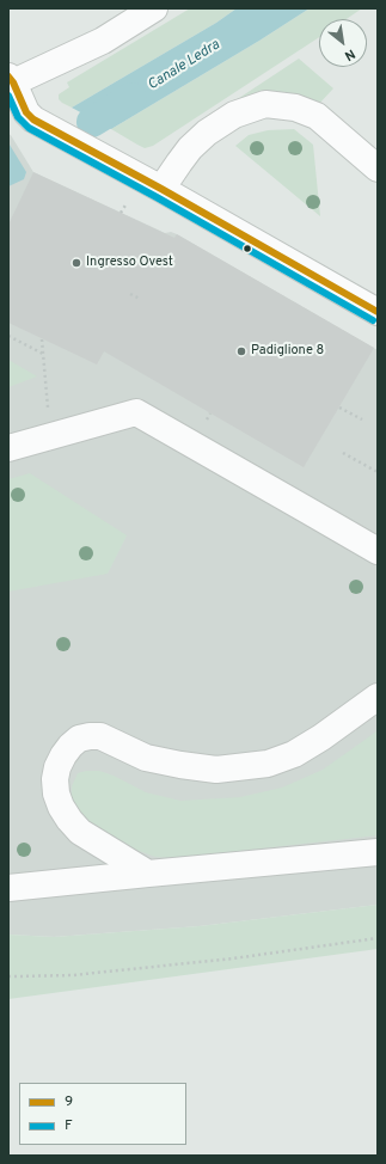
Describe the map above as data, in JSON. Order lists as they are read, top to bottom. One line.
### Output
{"water":["Canale Ledra"],"places":["Ingresso Ovest","Padiglione 8"],"lines":["transit line 9","transit line F"],"legend":["9","F"],"north":"bottom right"}
